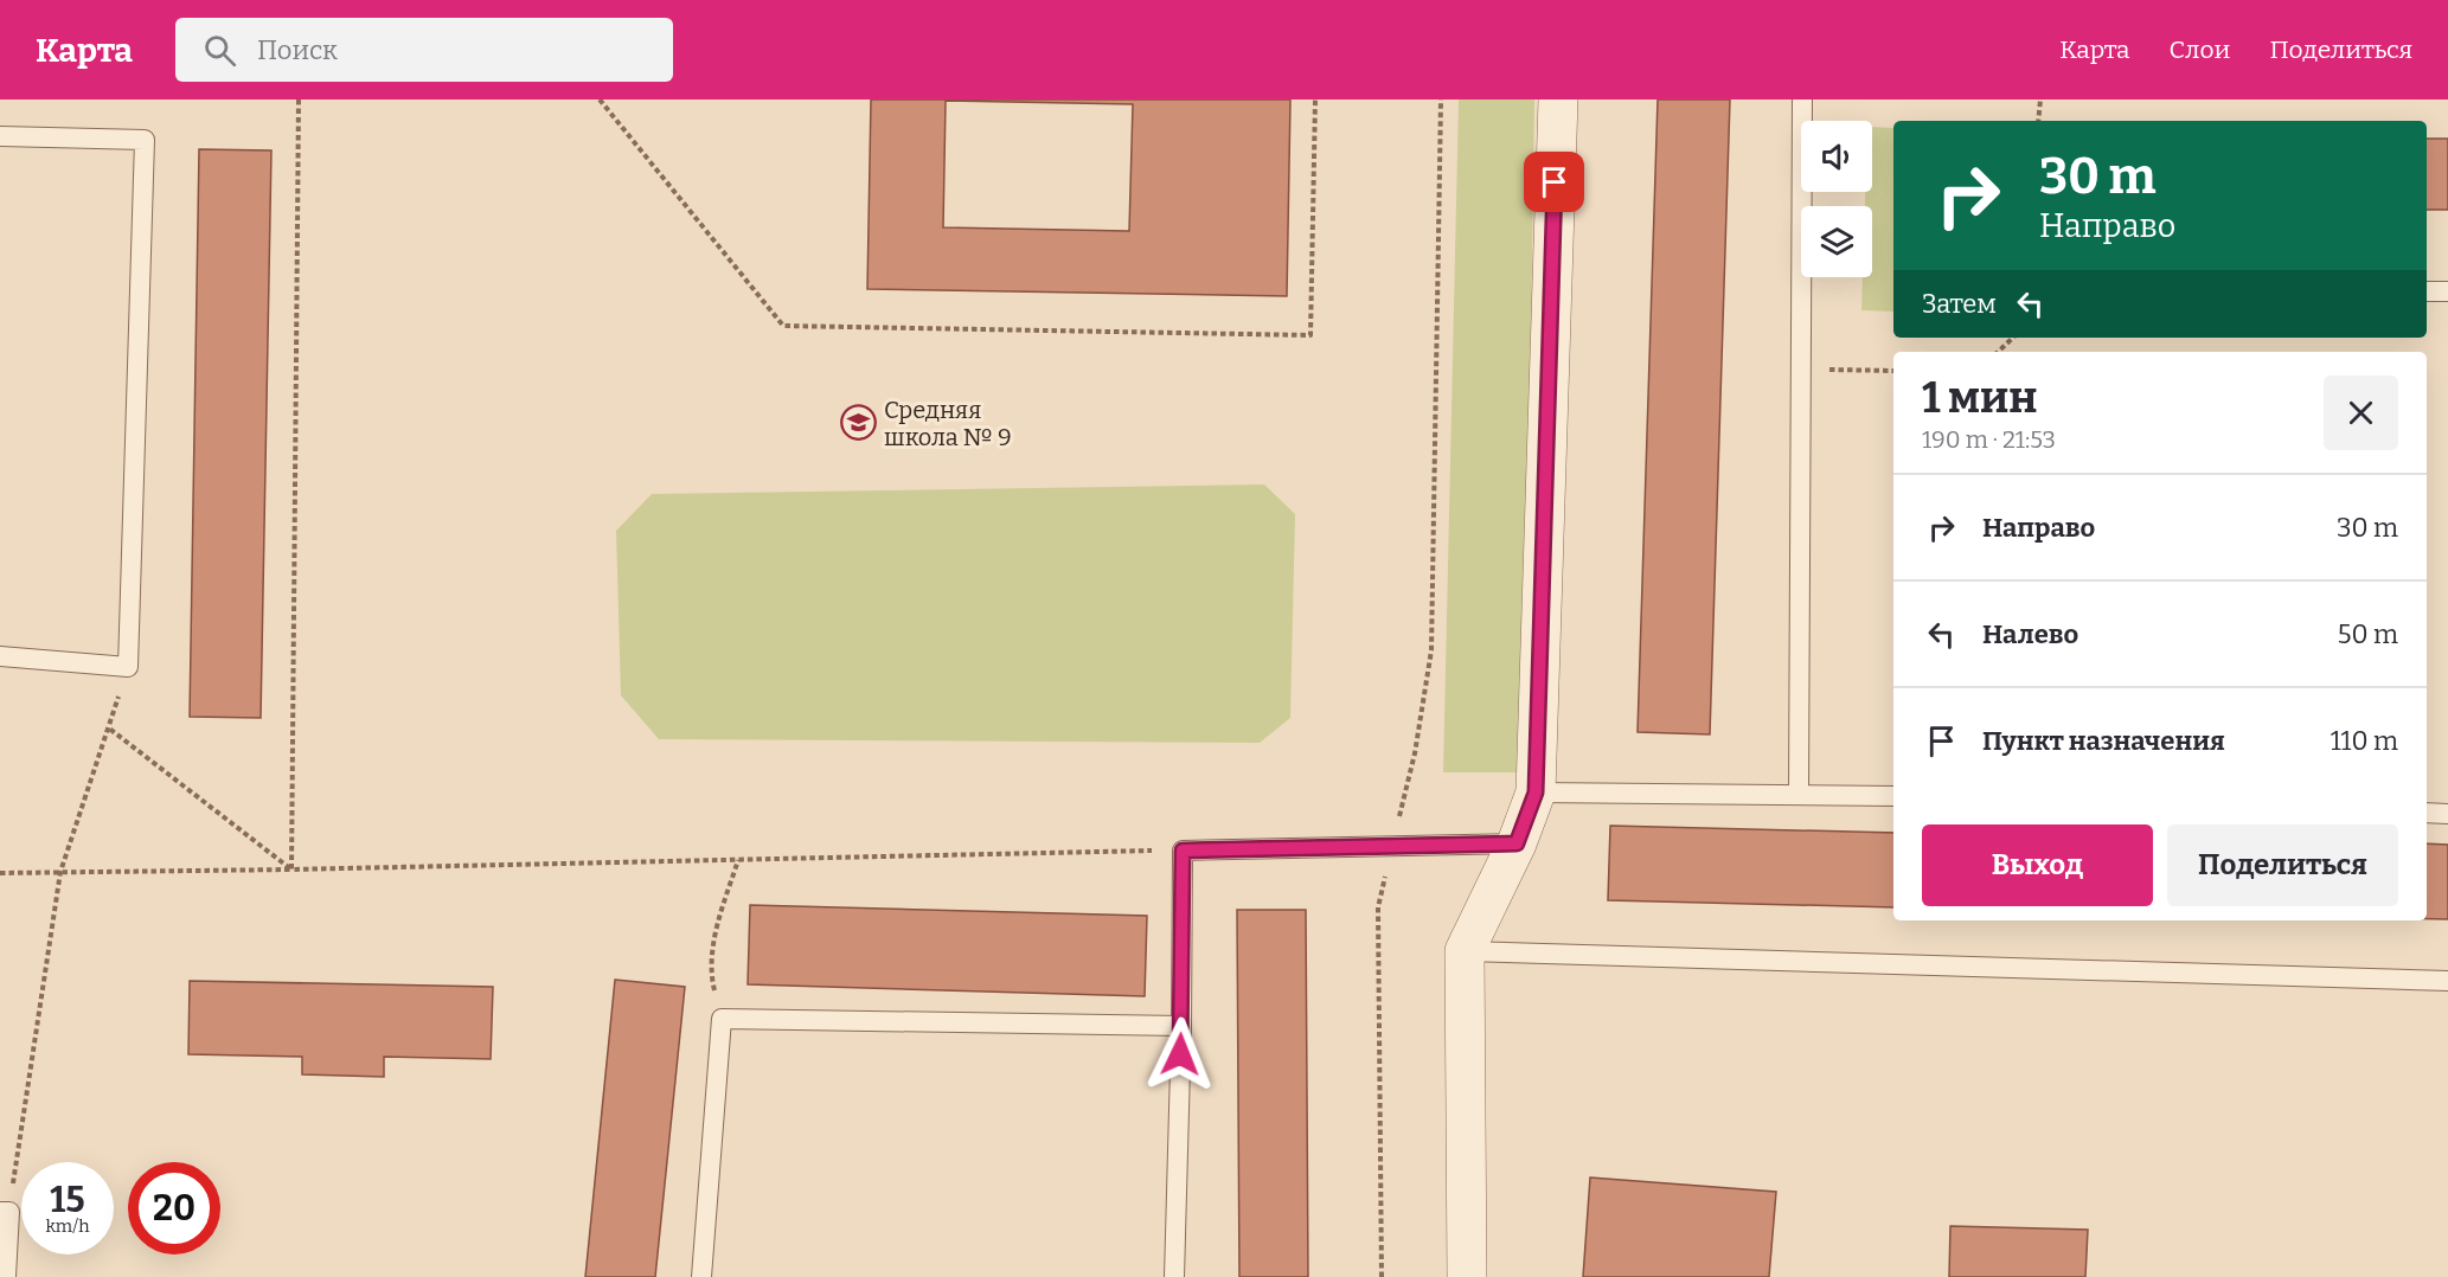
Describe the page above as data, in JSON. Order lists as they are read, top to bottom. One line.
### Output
{"places":{"school or university":["Средняя школа № 9"]},"page":{"header":"Карта","search":"Поиск","nav":["Карта","Слои","Поделиться"],"turn":["30 m","Направо"],"then":"Затем","heading":["1 мин","190 m · 21:53"],"list":[{"name":"Направо","value":"30 m"},{"name":"Налево","value":"50 m"},{"name":"Пункт назначения","value":"110 m"}],"buttons":["Выход","Поделиться"],"speed":"15 km/h","limit":"20"}}
